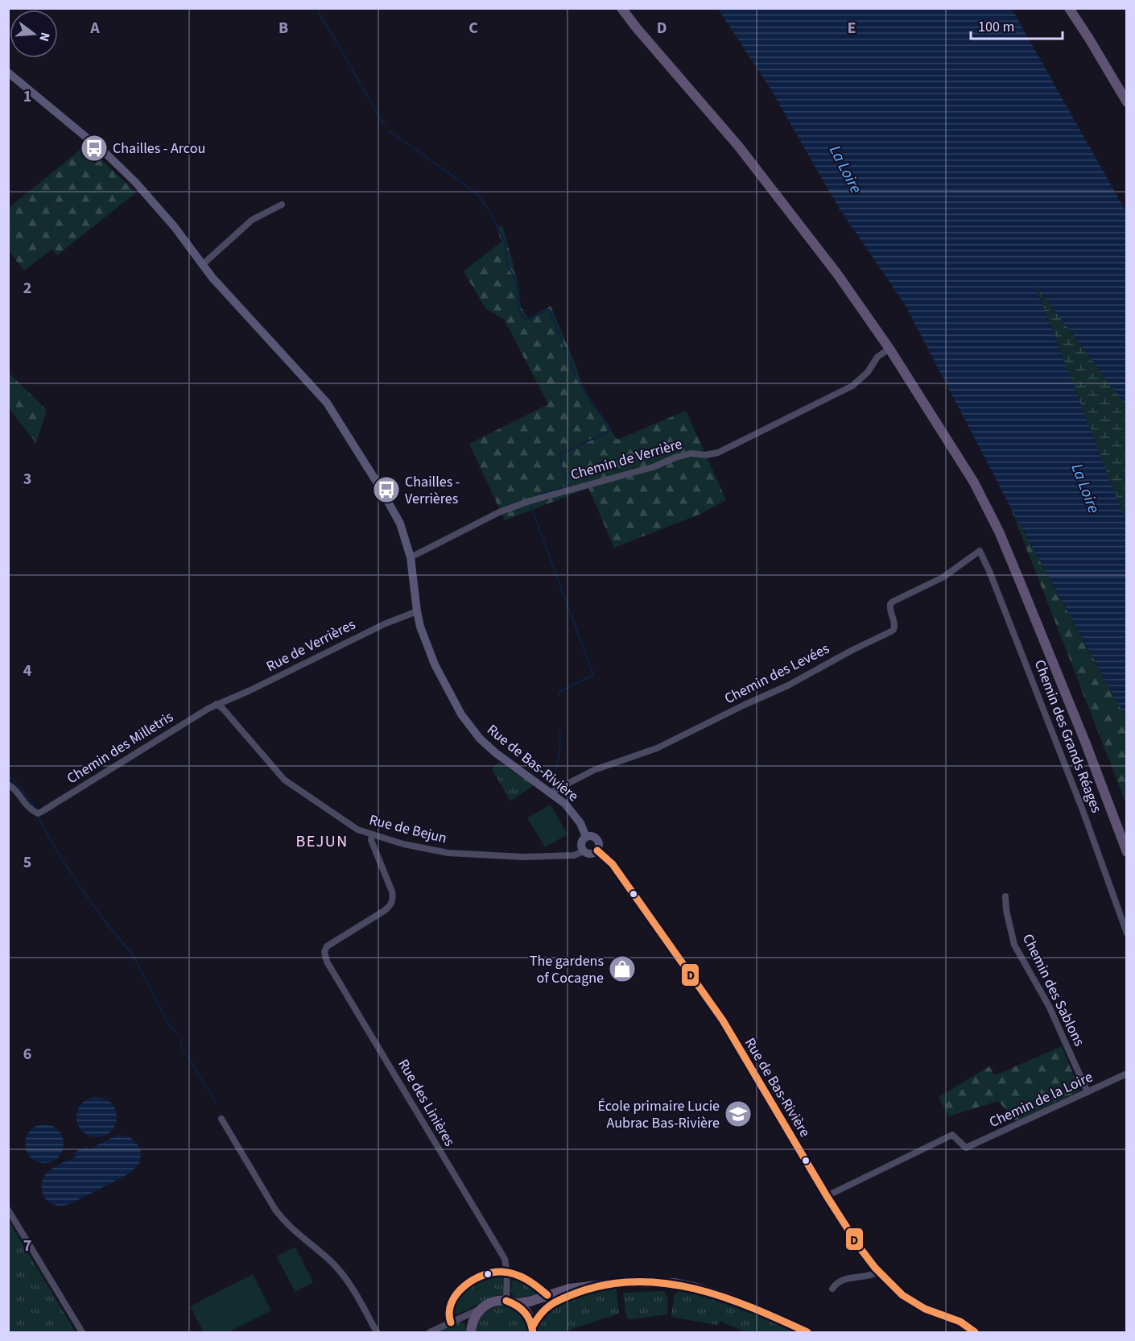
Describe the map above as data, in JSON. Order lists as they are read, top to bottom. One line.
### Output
{"streets":{"street":["Chemin de Verrière","Rue de Verrières","Chemin des Levées","Chemin des Grands Réages","Chemin des Milletris","Rue de Bas-Rivière","Rue de Bejun","Chemin des Sablons","Chemin de la Loire","Rue des Linières"]},"crossings":[["Chemin de Verrière","Rue de Bas-Rivière"],["Rue de Verrières","Chemin des Milletris"],["Rue de Verrières","Rue de Bas-Rivière"],["Rue de Verrières","Rue de Bejun"],["Chemin des Levées","Chemin des Grands Réages"],["Chemin des Levées","Rue de Bas-Rivière"],["Chemin des Milletris","Rue de Bejun"],["Rue de Bas-Rivière","Rue de Bejun"],["Rue de Bas-Rivière","Chemin de la Loire"],["Rue de Bejun","Rue des Linières"],["Chemin des Sablons","Chemin de la Loire"]],"districts":["BEJUN"],"water":["La Loire"],"places":{"bus stop":["Chailles - Arcou","Chailles - Verrières"],"shop":["The gardens of Cocagne"],"school or university":["École primaire Lucie Aubrac Bas-Rivière"]},"lines":["transit line D"],"scale_bar":"100 m","north":"right","grid":{"columns":["A","B","C","D","E"],"rows":["1","2","3","4","5","6","7"]}}
